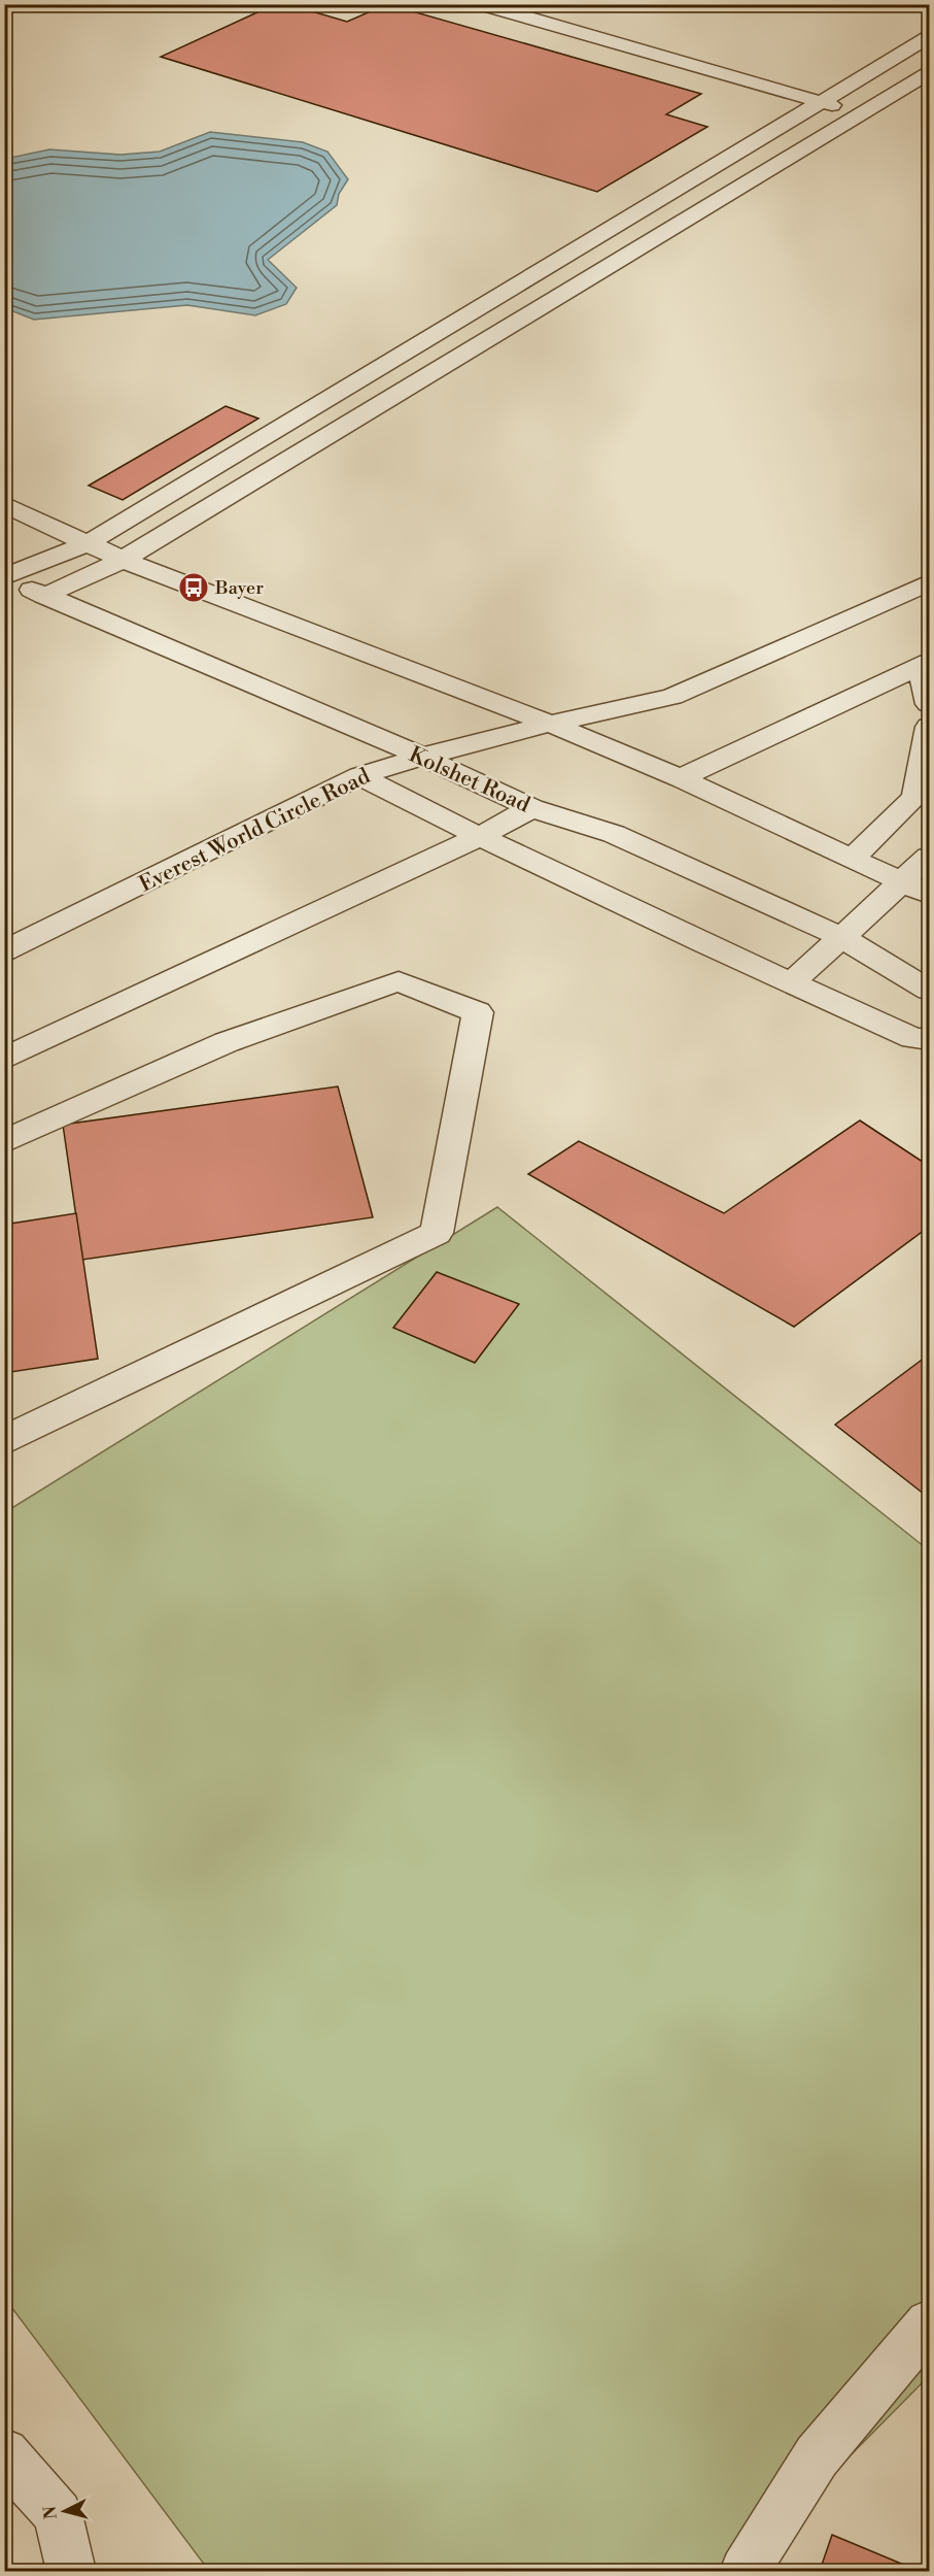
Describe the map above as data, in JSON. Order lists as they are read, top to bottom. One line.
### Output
{"streets":{"street":["Kolshet Road","Everest World Circle Road"]},"crossings":[["Kolshet Road","Everest World Circle Road"]],"places":{"bus stop":["Bayer"]},"north":"left"}
